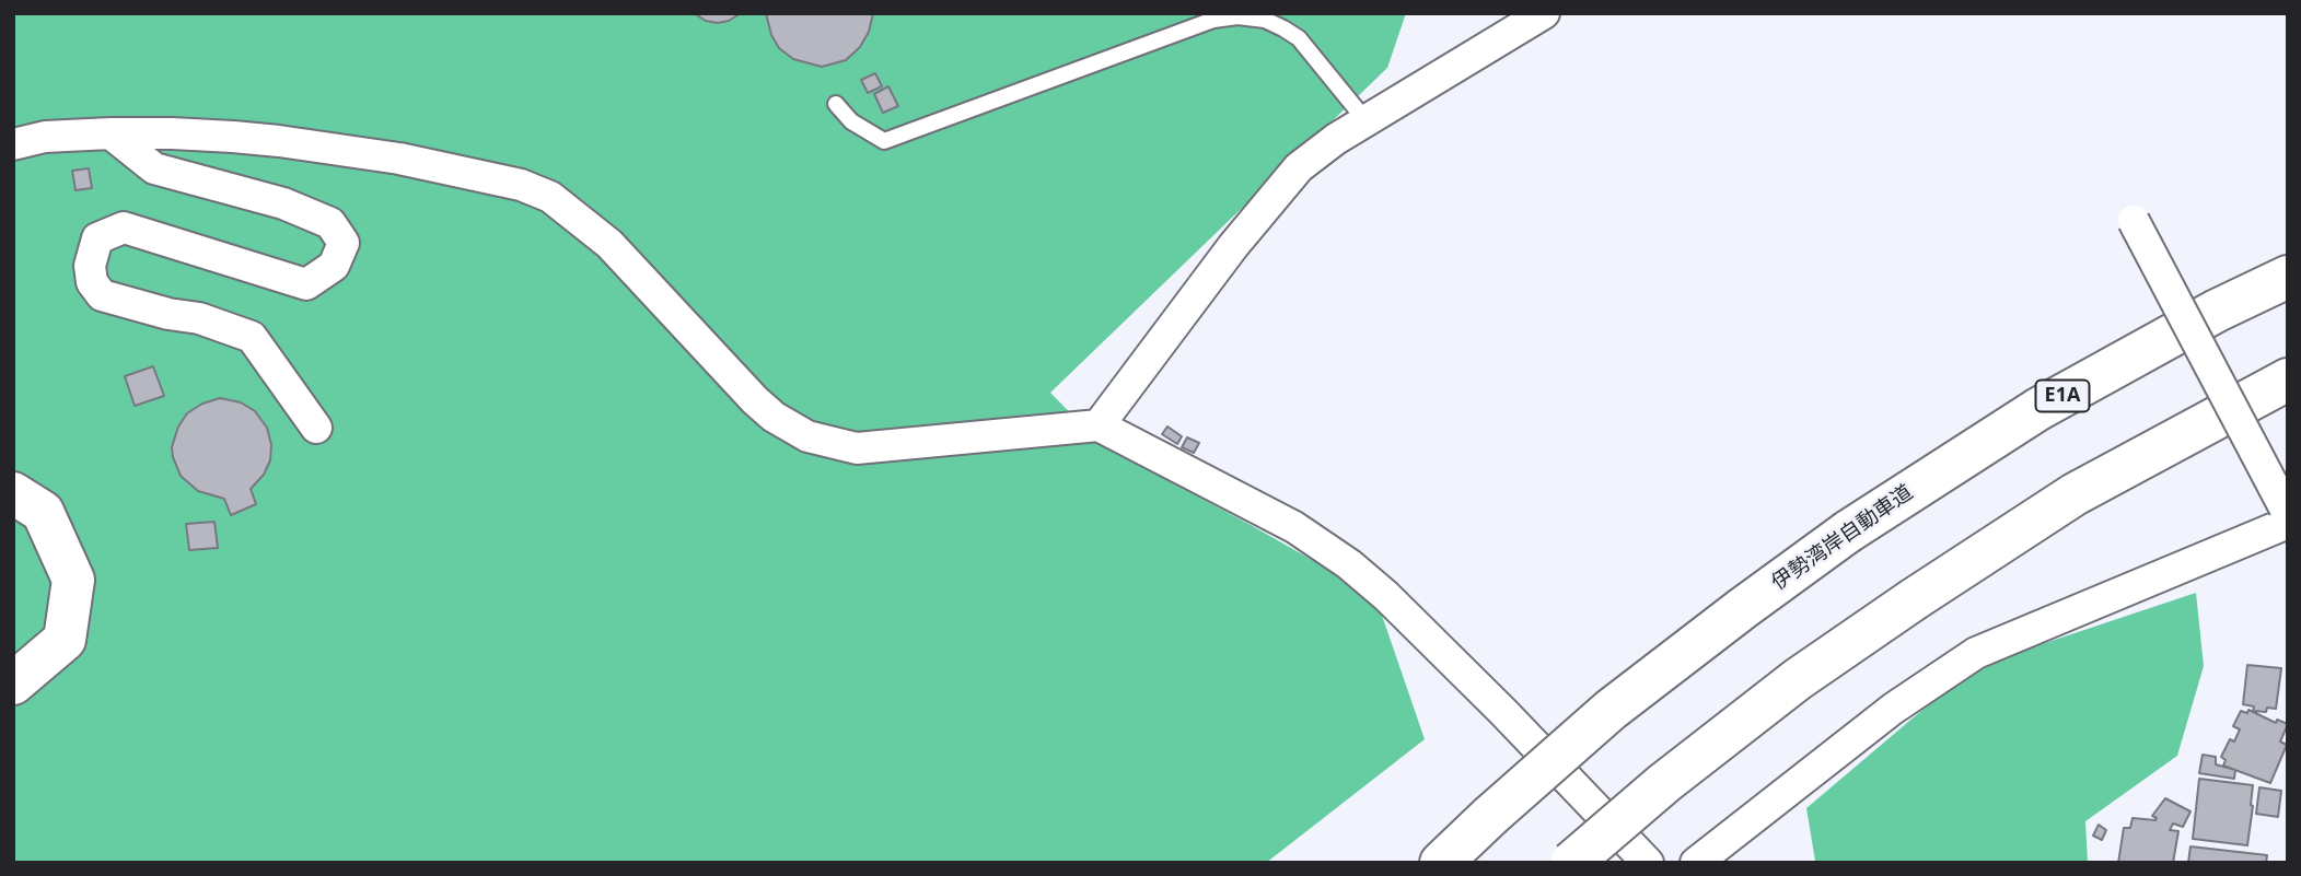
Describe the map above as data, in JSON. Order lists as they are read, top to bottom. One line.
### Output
{"streets":{"main road":["E1A","伊勢湾岸自動車道"]}}
